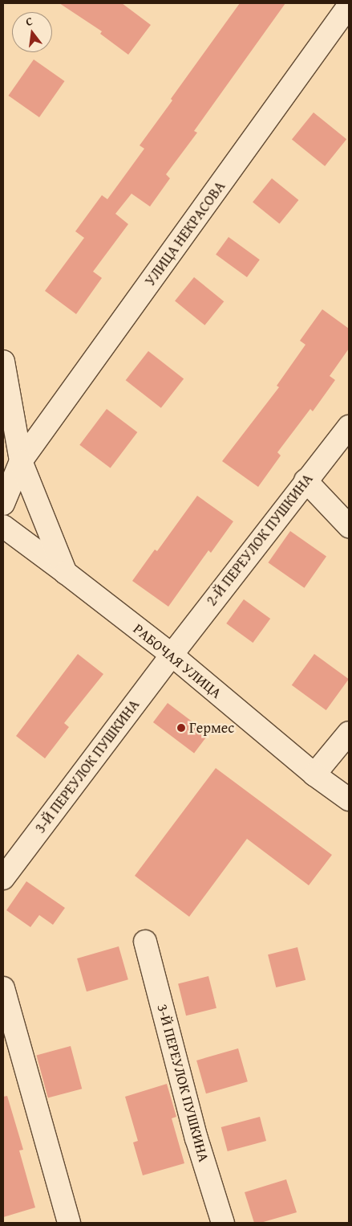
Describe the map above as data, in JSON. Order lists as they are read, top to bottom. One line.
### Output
{"streets":{"street":["УЛИЦА НЕКРАСОВА","2-Й ПЕРЕУЛОК ПУШКИНА","РАБОЧАЯ УЛИЦА","3-Й ПЕРЕУЛОК ПУШКИНА"]},"crossings":[["2-Й ПЕРЕУЛОК ПУШКИНА","РАБОЧАЯ УЛИЦА"],["2-Й ПЕРЕУЛОК ПУШКИНА","3-Й ПЕРЕУЛОК ПУШКИНА"],["РАБОЧАЯ УЛИЦА","3-Й ПЕРЕУЛОК ПУШКИНА"]],"places":["Гермес"],"north":"top"}
